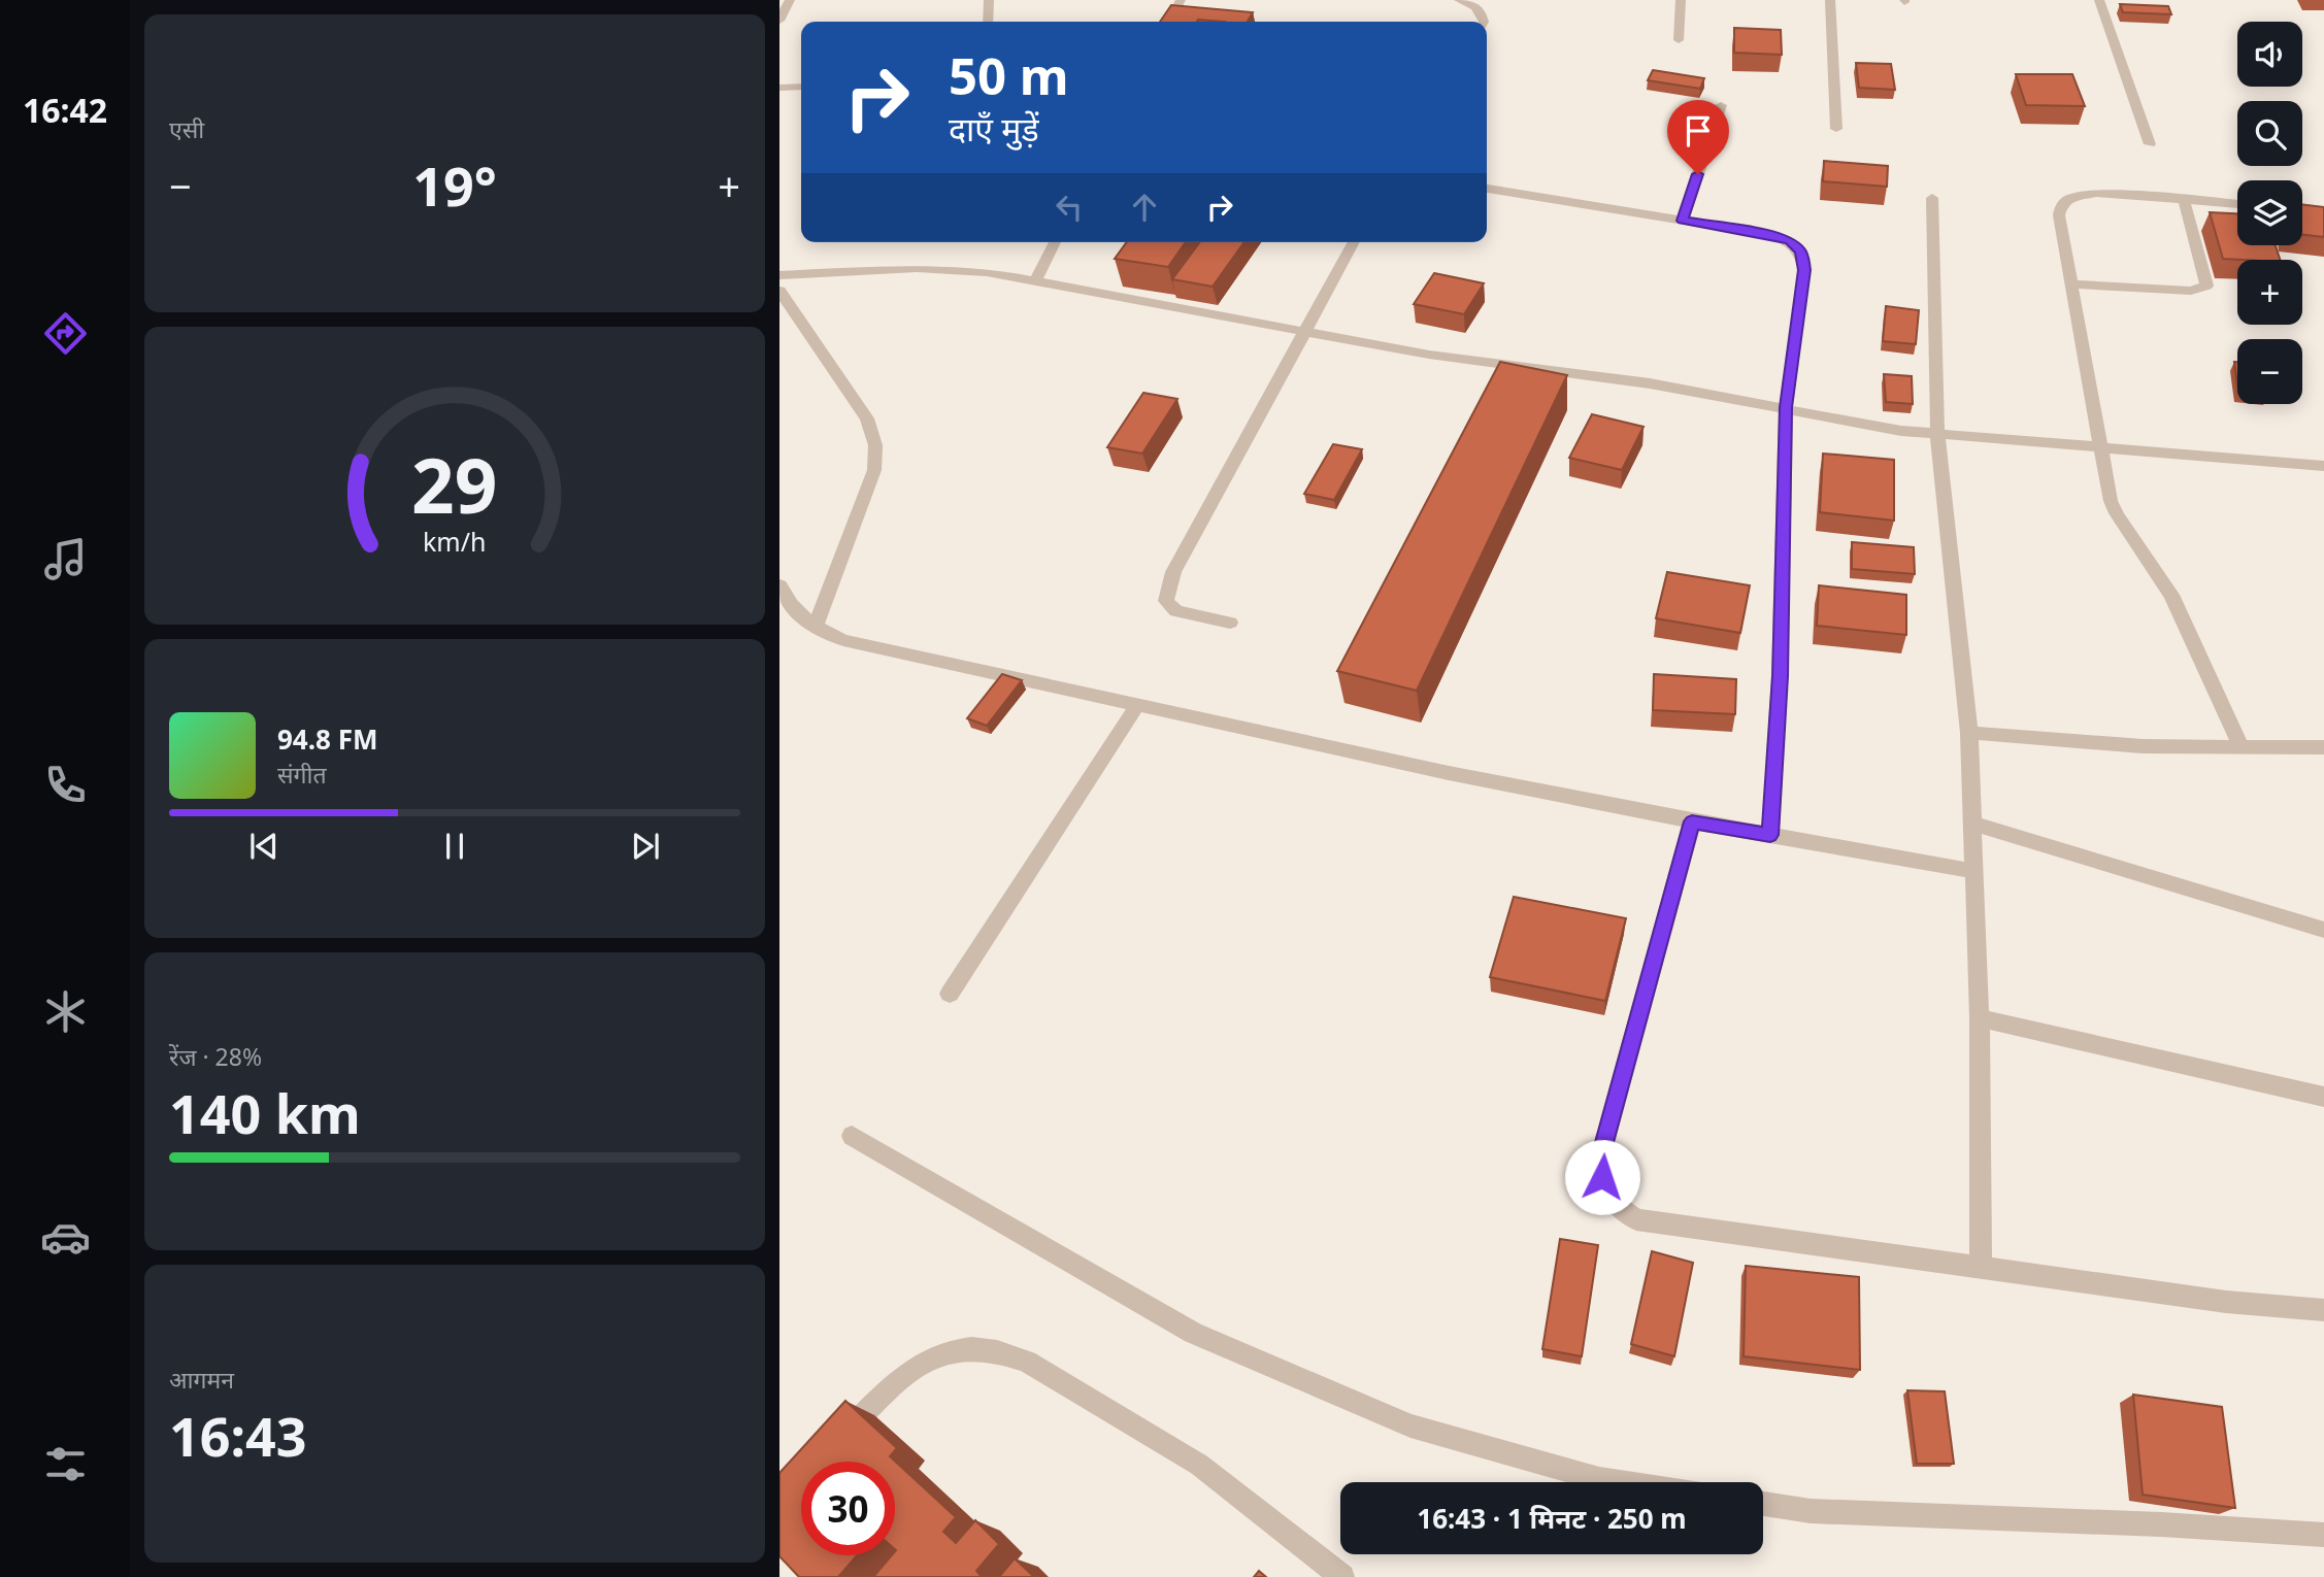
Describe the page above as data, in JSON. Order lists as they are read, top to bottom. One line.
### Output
{"page":{"tabs":"16:42","tile":["एसी",["रेंज · 28%","140 km"],["आगमन","16:43"]],"map_buttons":["+","−"],"turn":["50 m","दाएँ मुड़ें"],"heat":["−","19°","+"],"song":["94.8 FM","संगीत"],"limit":"30","trip":"16:43 · 1 मिनट · 250 m","gauge":["29","km/h"]}}
